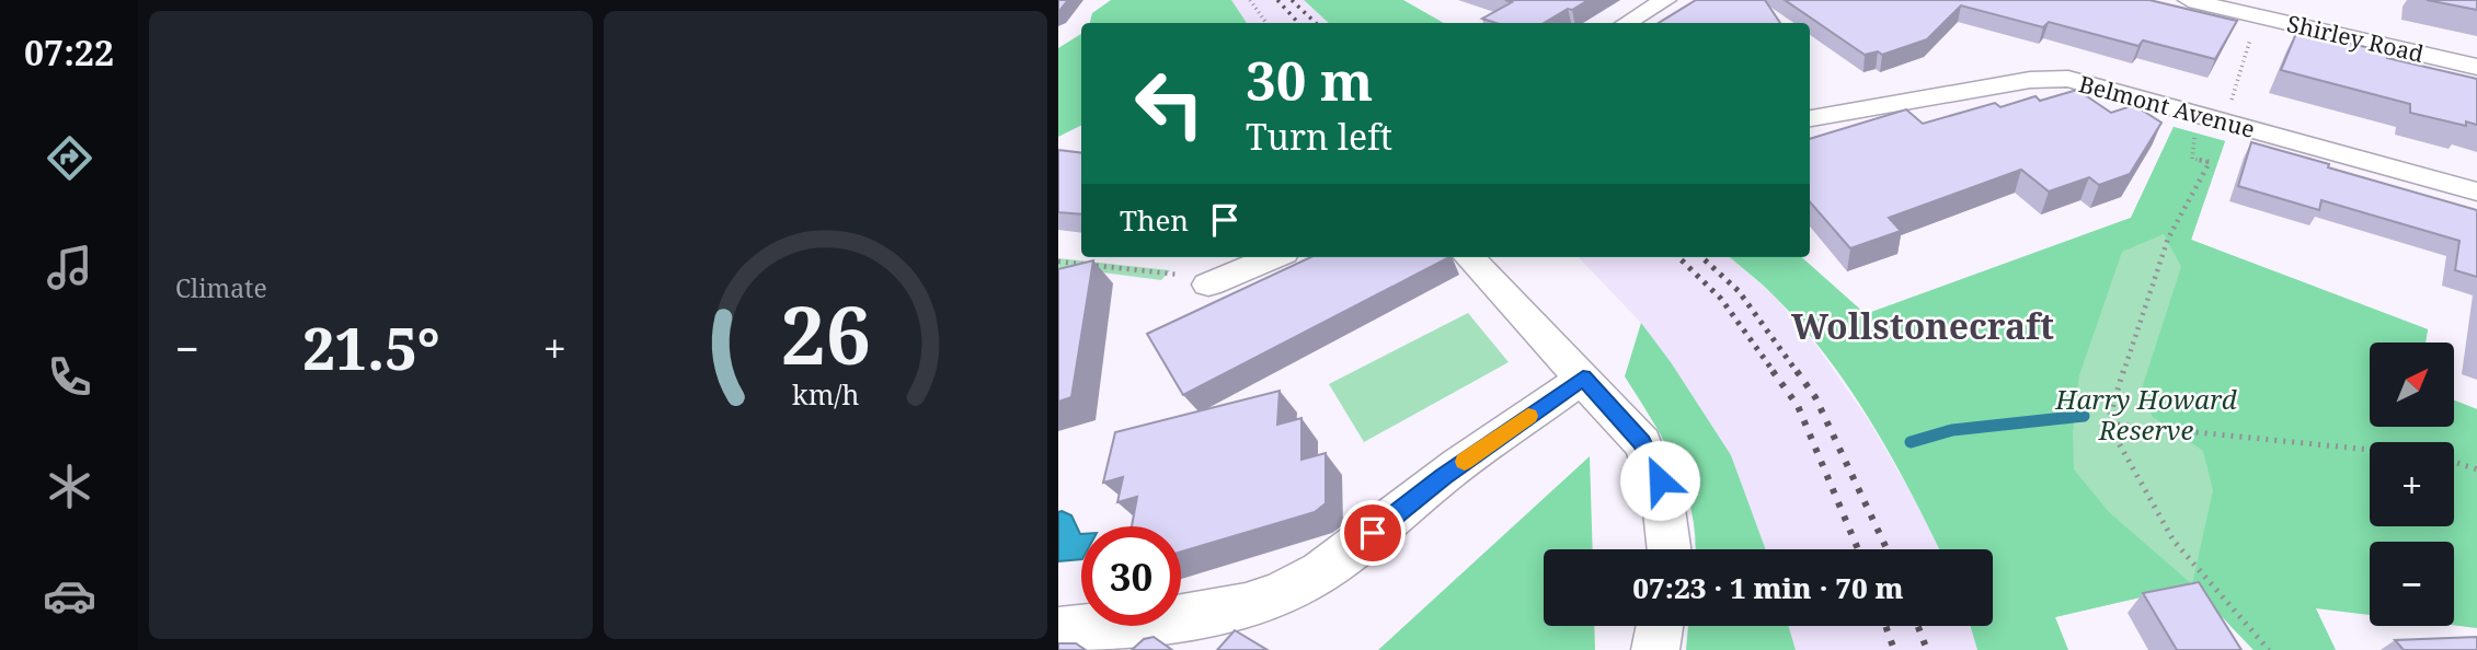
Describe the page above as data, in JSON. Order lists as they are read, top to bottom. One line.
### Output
{"streets":{"street":["Shirley Road","Belmont Avenue"]},"districts":["Wollstonecraft"],"parks":["Harry Howard Reserve"],"north":"top right","page":{"tabs":"07:22","tile":"Climate","turn":["30 m","Turn left"],"then":"Then","heat":["−","21.5°","+"],"map_buttons":["+","−"],"limit":"30","trip":"07:23 · 1 min · 70 m","gauge":["26","km/h"]}}
